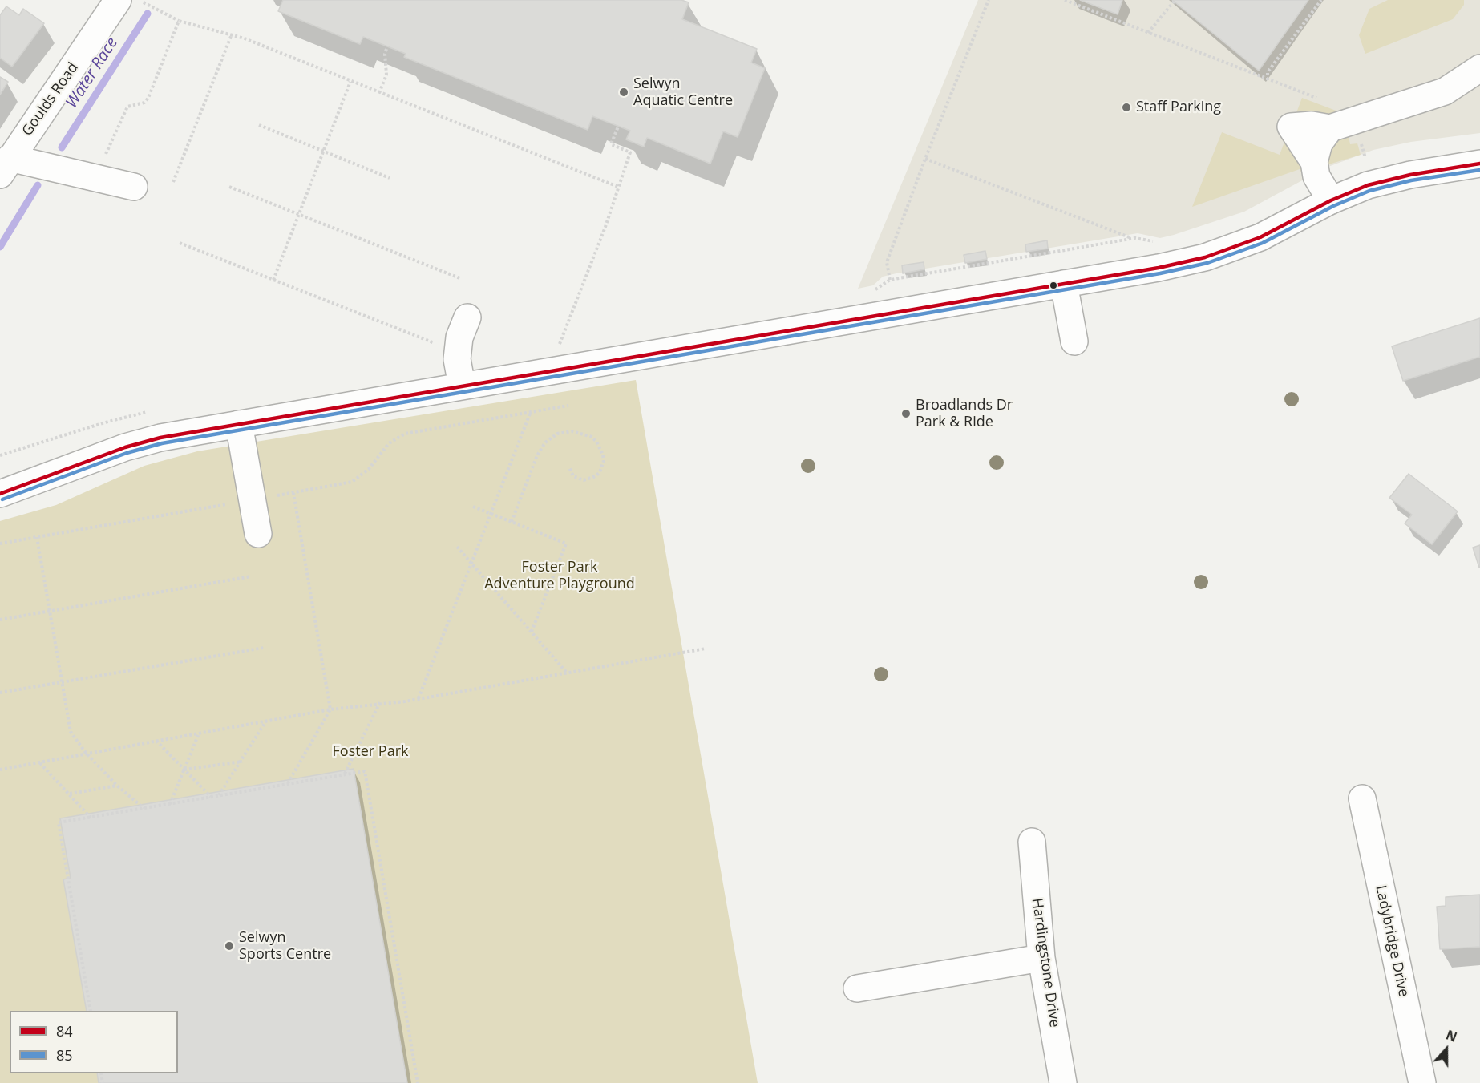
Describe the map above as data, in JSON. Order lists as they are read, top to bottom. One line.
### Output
{"streets":{"main road":["Goulds Road","Ladybridge Drive","Hardingstone Drive"]},"water":["Water Race"],"parks":["Foster Park Adventure Playground","Foster Park"],"places":["Selwyn Aquatic Centre","Staff Parking","Broadlands Dr Park & Ride","Selwyn Sports Centre"],"lines":["transit line 84","transit line 85"],"legend":["84","85"],"north":"top"}
